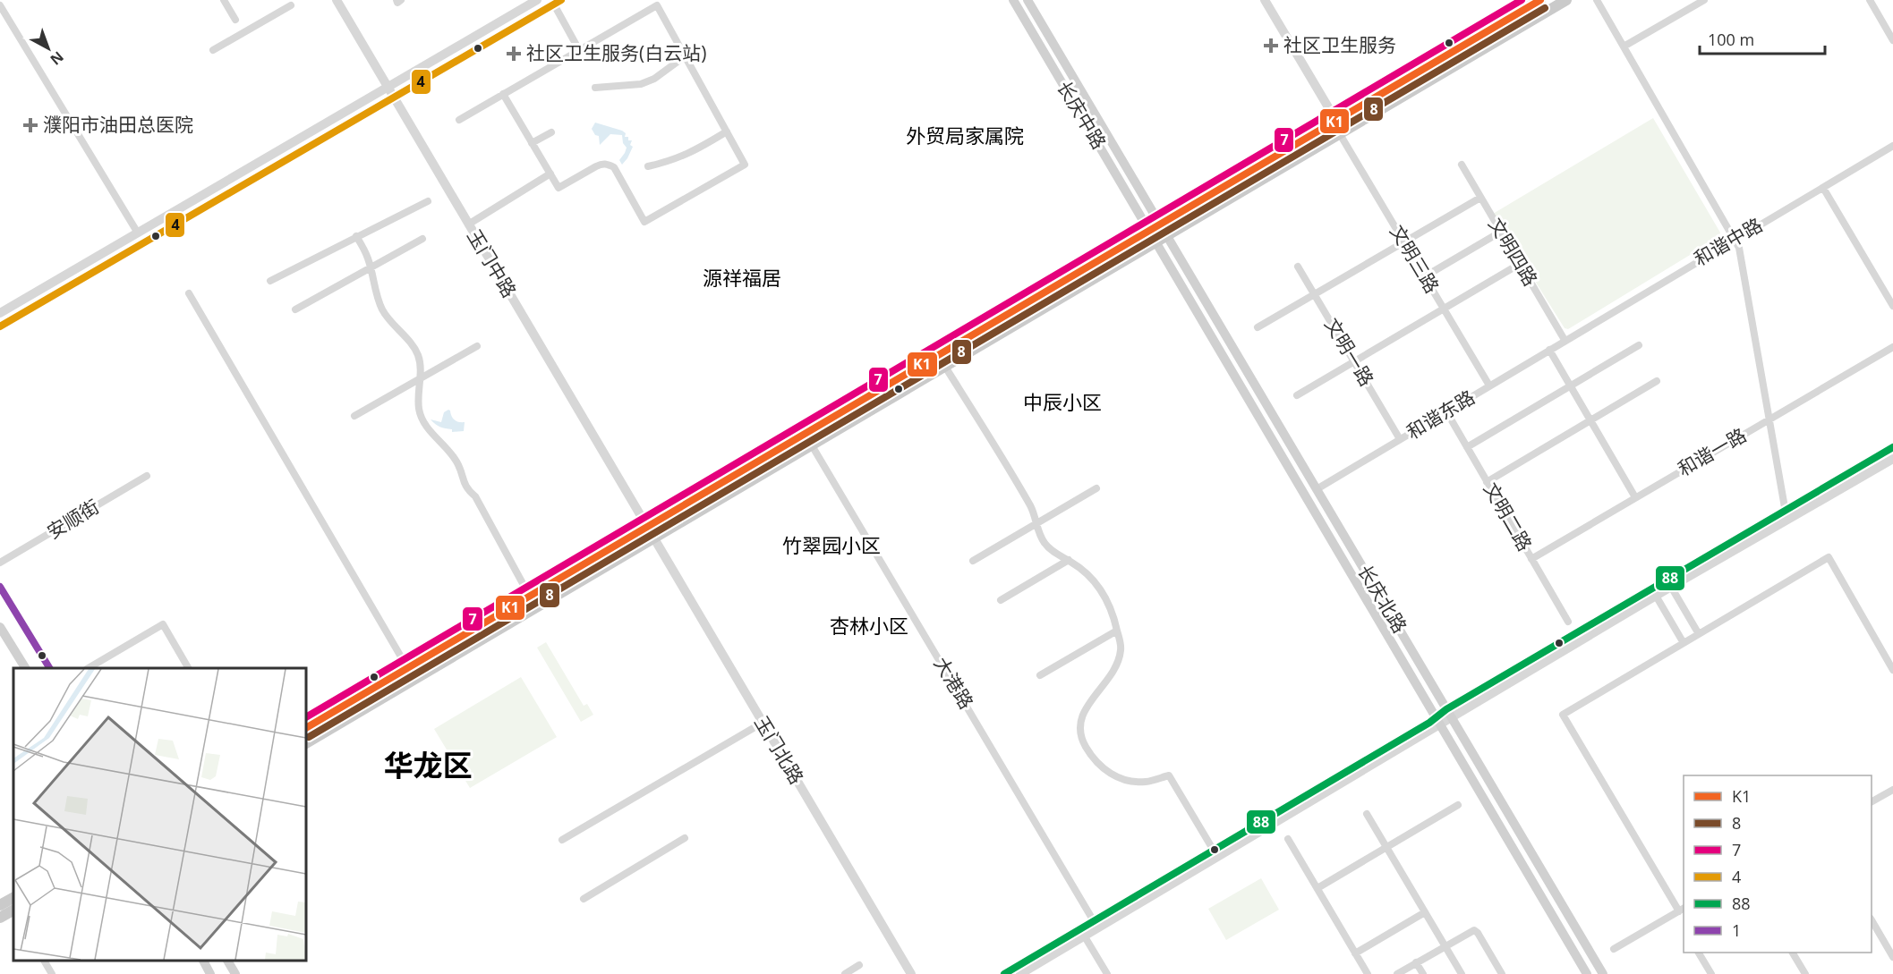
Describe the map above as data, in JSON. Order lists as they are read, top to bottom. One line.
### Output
{"streets":{"main road":["长庆中路","长庆北路"],"street":["和谐中路","文明四路","文明三路","玉门中路","文明一路","和谐东路","和谐一路","文明二路","安顺街","大港路","玉门北路"]},"crossings":[["长庆中路","长庆北路"],["和谐中路","文明四路"],["和谐中路","和谐东路"],["文明四路","和谐东路"],["文明三路","和谐东路"],["玉门中路","玉门北路"],["文明一路","和谐东路"],["和谐东路","文明二路"],["和谐东路","长庆北路"],["和谐一路","文明二路"]],"districts":["外贸局家属院","源祥福居","中辰小区","竹翠园小区","杏林小区","华龙区"],"places":{"health":["社区卫生服务","社区卫生服务(白云站)","濮阳市油田总医院"]},"lines":["transit line K1","transit line 7","transit line 4","transit line 8","transit line 88","transit line 1"],"legend":["K1","8","7","4","88","1"],"scale_bar":"100 m","north":"bottom right"}
